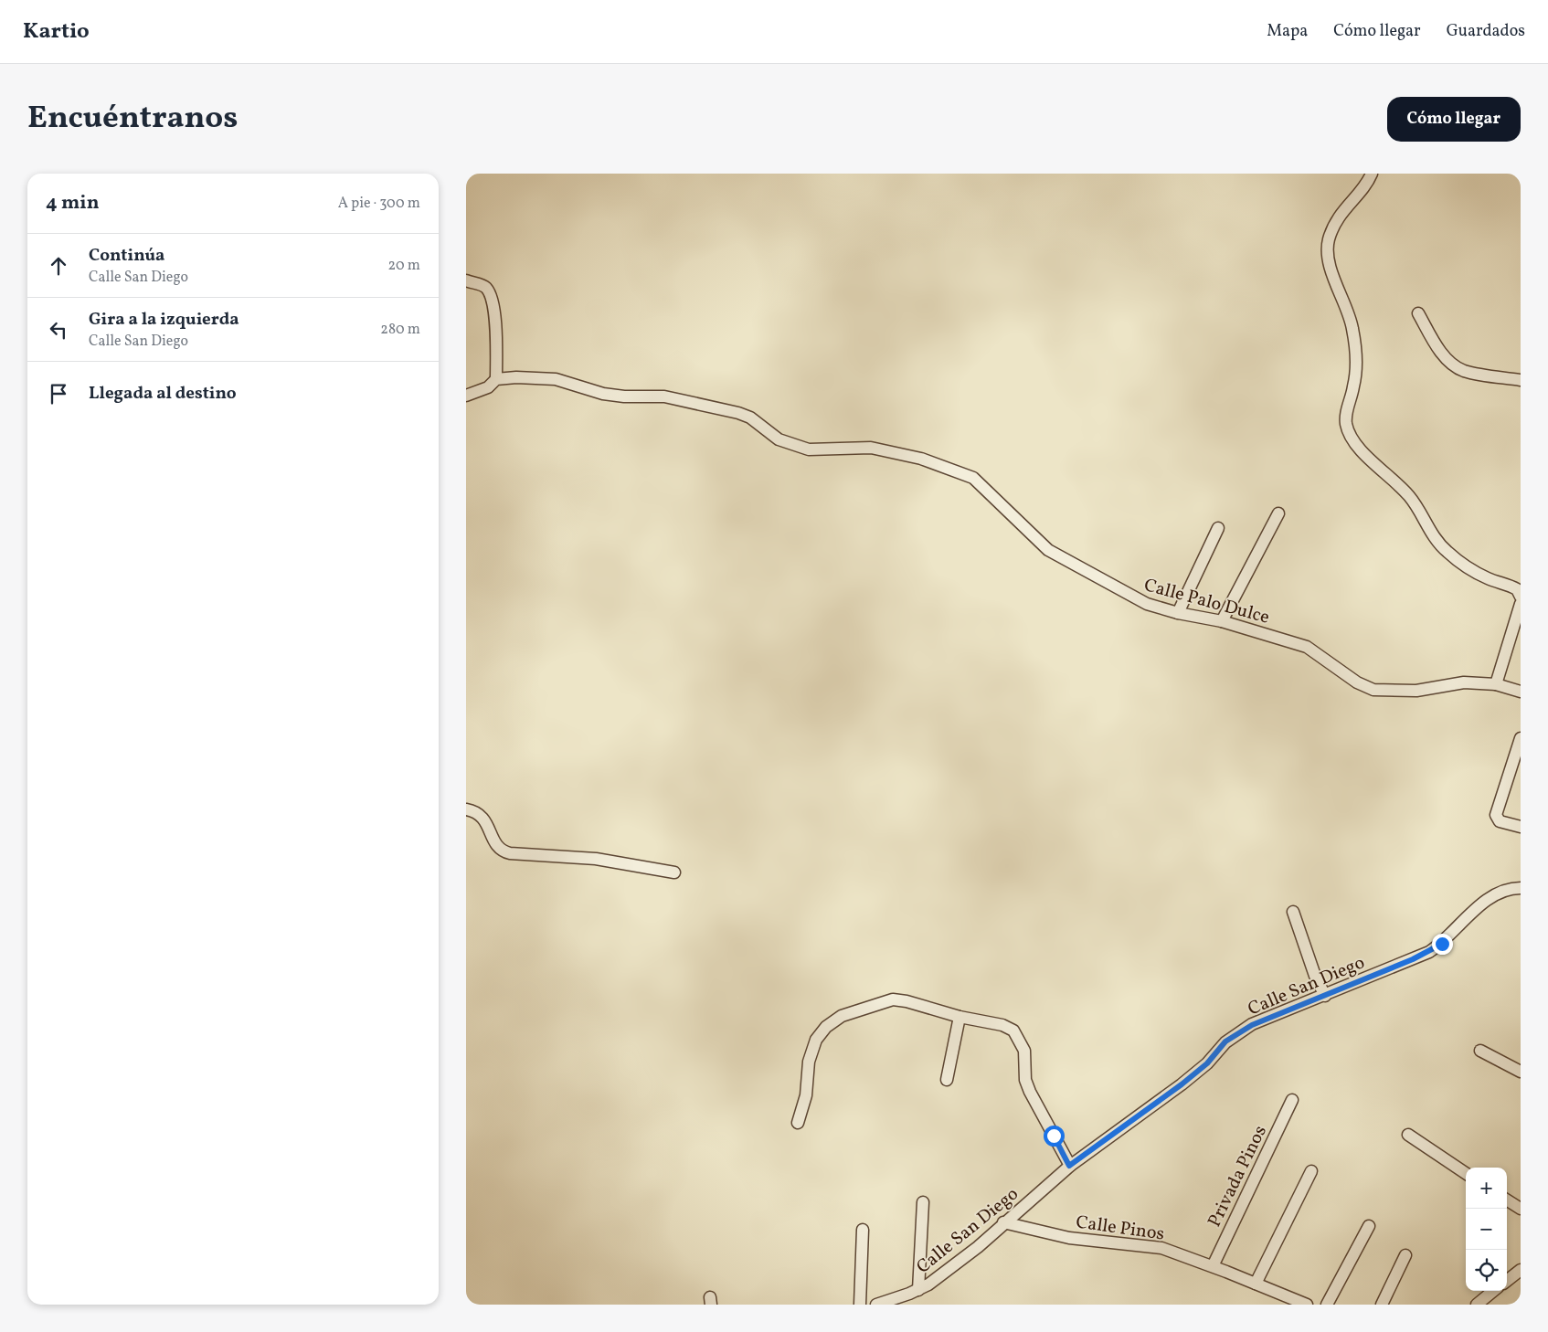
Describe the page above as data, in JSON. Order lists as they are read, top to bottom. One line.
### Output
{"streets":{"street":["Calle Palo Dulce","Calle San Diego","Privada Pinos","Calle Pinos"]},"crossings":[["Calle San Diego","Calle Pinos"],["Privada Pinos","Calle Pinos"]],"page":{"header":"Kartio","nav":["Mapa","Cómo llegar","Guardados"],"title":"Encuéntranos","buttons":"Cómo llegar","heading":["4 min","A pie · 300 m"],"list":[["Continúa","Calle San Diego","20 m"],["Gira a la izquierda","Calle San Diego","280 m"],"Llegada al destino"],"map_buttons":["+","−"]}}
